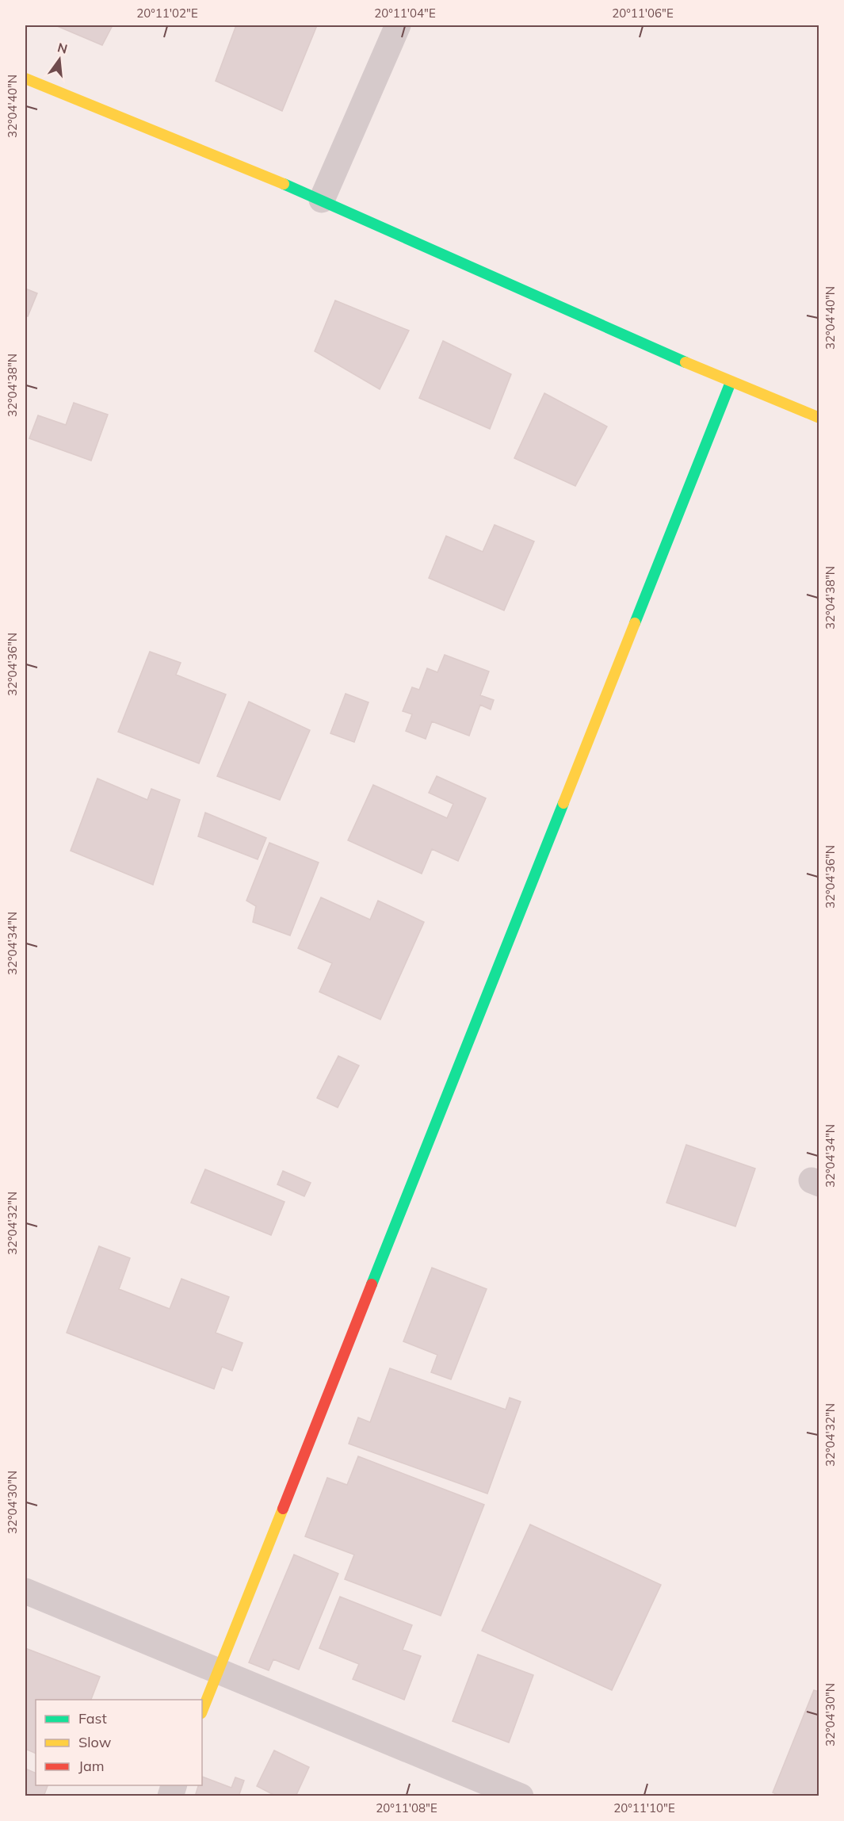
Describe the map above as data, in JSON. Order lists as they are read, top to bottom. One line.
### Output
{"legend":["Fast","Slow","Jam"],"north":"top","coordinates":["20°11'02\"E","20°11'04\"E","20°11'06\"E","32°04'40\"N","32°04'38\"N","32°04'36\"N","32°04'34\"N","32°04'32\"N","32°04'30\"N","20°11'08\"E","20°11'10\"E"]}
